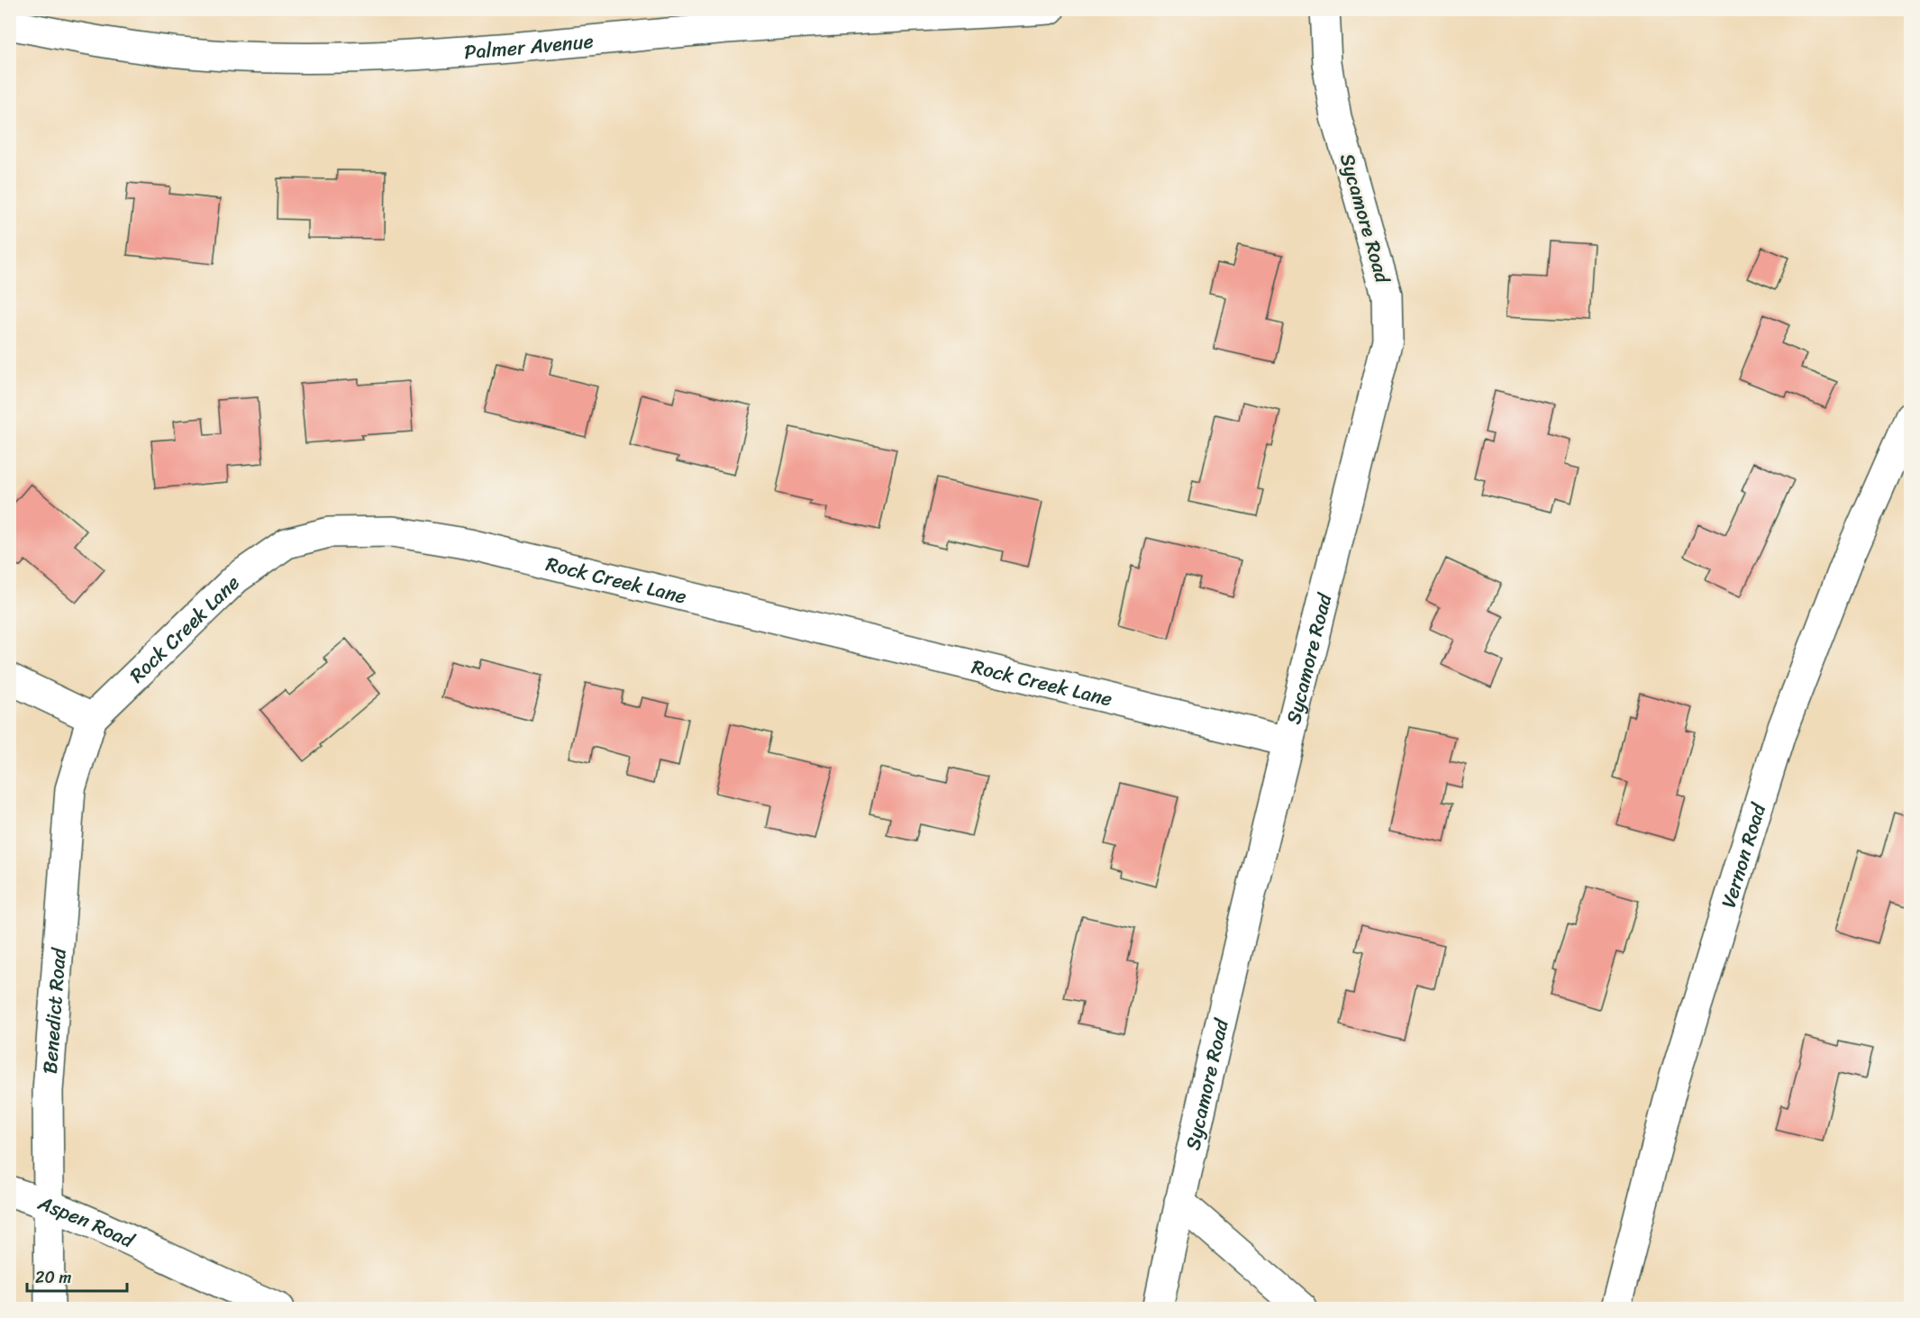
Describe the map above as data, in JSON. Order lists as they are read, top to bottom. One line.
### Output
{"streets":{"street":["Palmer Avenue","Sycamore Road","Rock Creek Lane","Vernon Road","Benedict Road","Aspen Road"]},"crossings":[["Sycamore Road","Rock Creek Lane"],["Rock Creek Lane","Benedict Road"],["Benedict Road","Aspen Road"]],"scale_bar":"20 m"}
